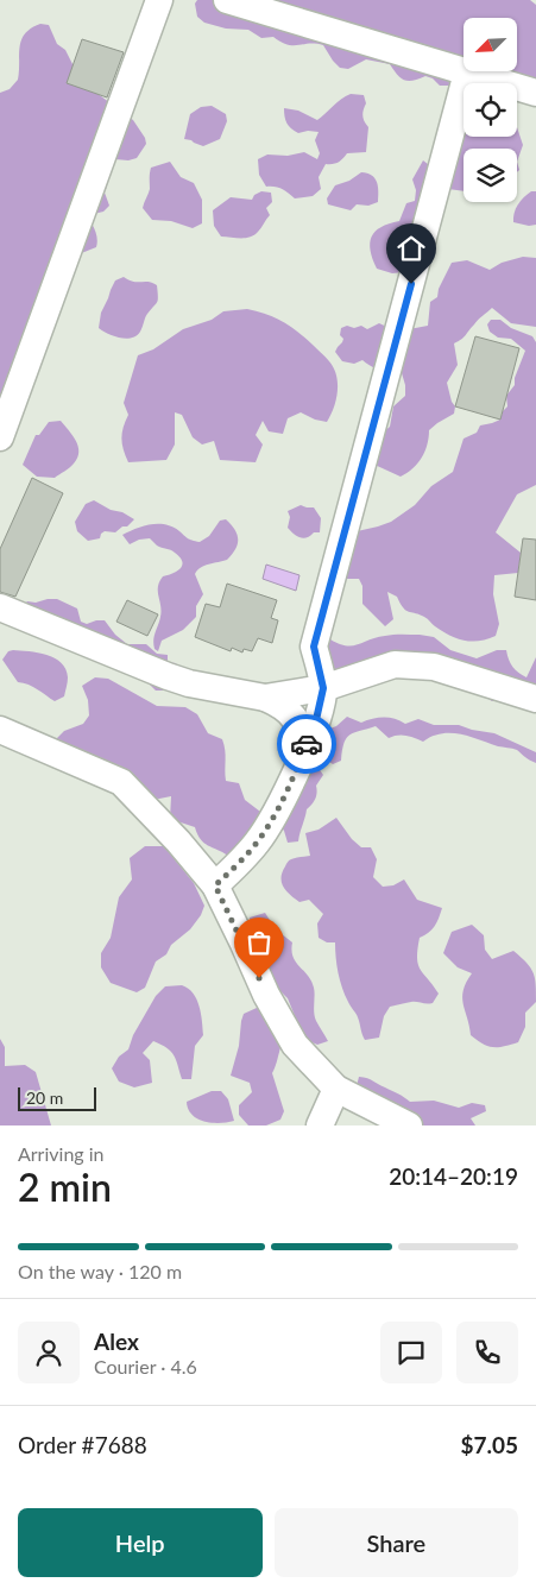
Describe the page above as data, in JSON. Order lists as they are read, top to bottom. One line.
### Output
{"scale_bar":"20 m","north":"bottom left","page":{"scale":"20 m","heading":["2 min","Arriving in","20:14–20:19"],"panel":["Alex","Courier · 4.6","Order #7688","$7.05"],"bar":"On the way · 120 m","buttons":["Help","Share"]}}
